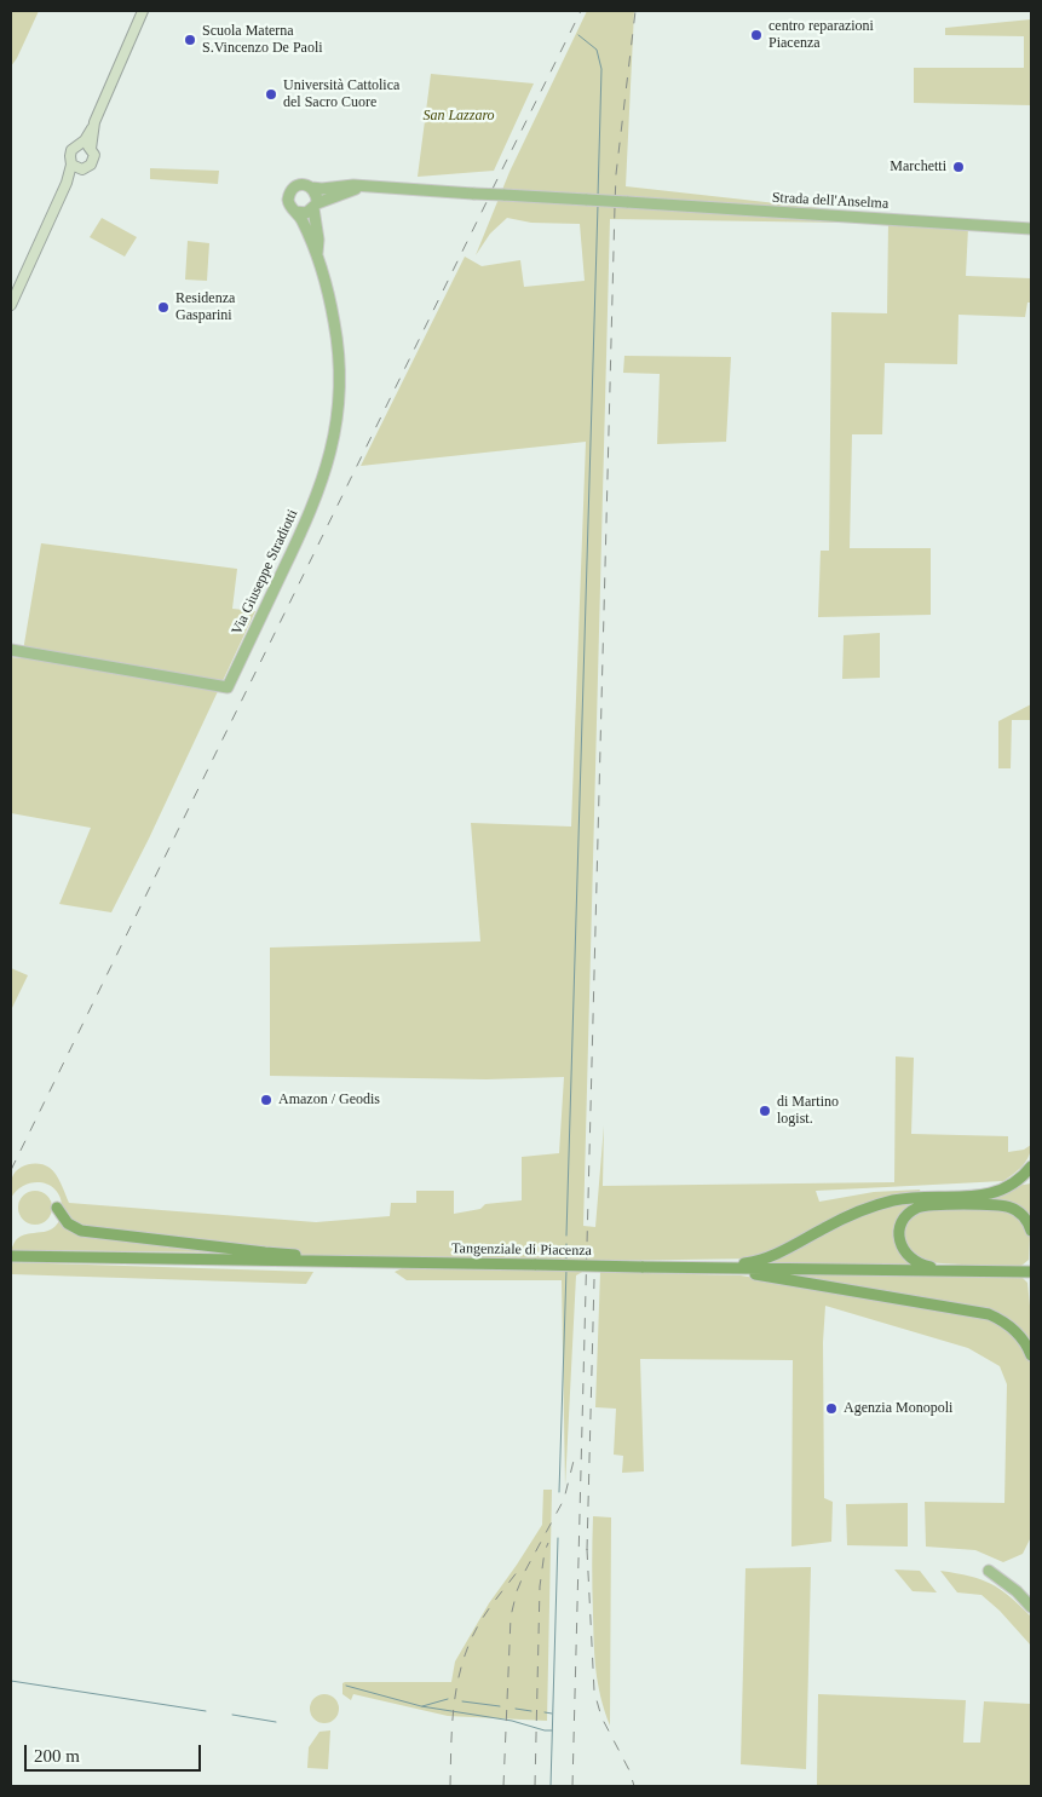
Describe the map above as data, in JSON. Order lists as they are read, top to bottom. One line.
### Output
{"streets":{"highway":["Tangenziale di Piacenza"],"main road":["Strada dell'Anselma","Via Giuseppe Stradiotti"]},"parks":["San Lazzaro"],"places":["centro reparazioni Piacenza","Scuola Materna S.Vincenzo De Paoli","Università Cattolica del Sacro Cuore","Marchetti","Residenza Gasparini","Amazon / Geodis","di Martino logist.","Agenzia Monopoli"],"scale_bar":"200 m"}
